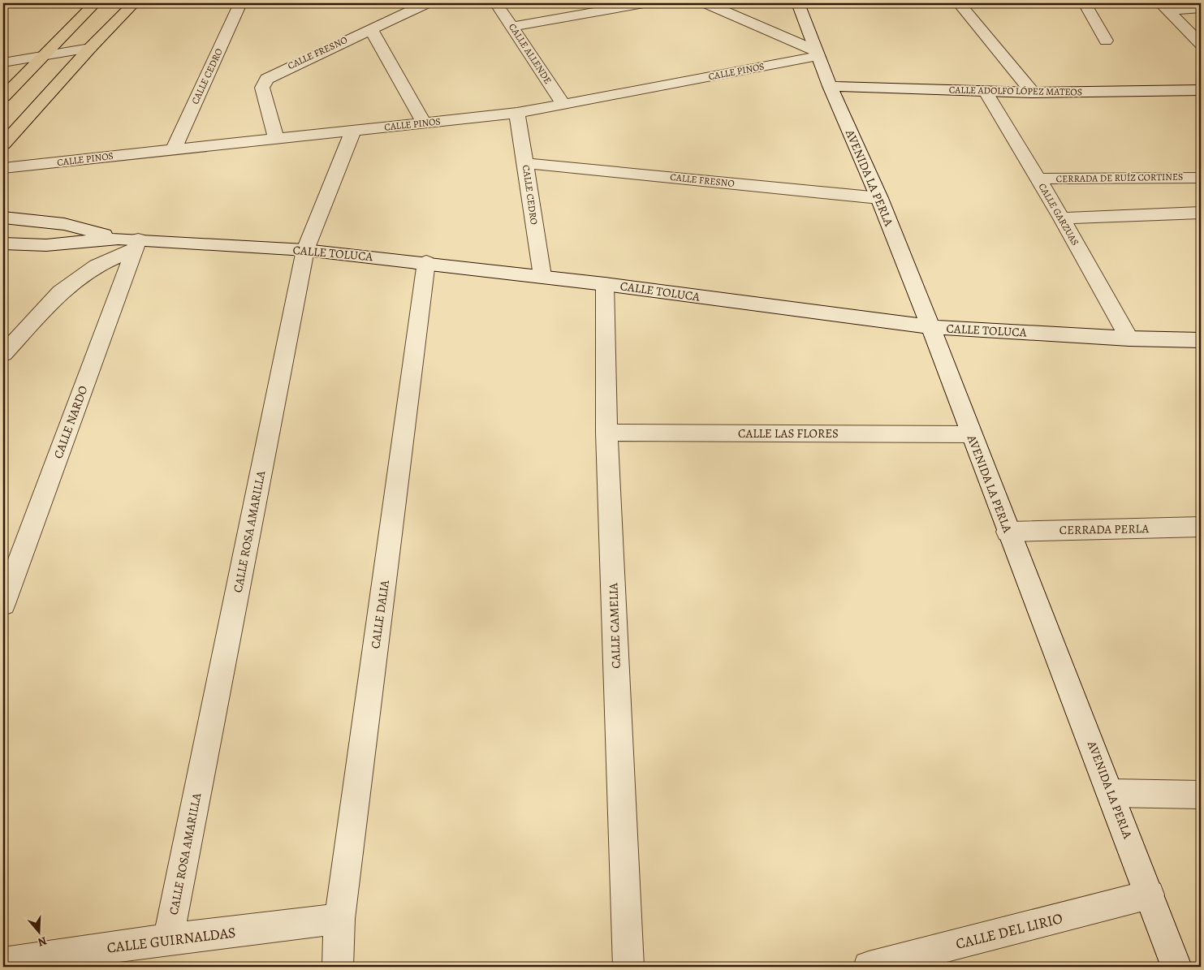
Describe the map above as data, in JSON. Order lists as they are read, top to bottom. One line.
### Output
{"streets":{"street":["CALLE FRESNO","CALLE ALLENDE","CALLE PINOS","CALLE CEDRO","CALLE ADOLFO LÓPEZ MATEOS","AVENIDA LA PERLA","CERRADA DE RUÍZ CORTINES","CALLE GARZUAS","CALLE TOLUCA","CALLE NARDO","CALLE LAS FLORES","CERRADA PERLA","CALLE ROSA AMARILLA","CALLE DALIA","CALLE CAMELIA","CALLE DEL LIRIO","CALLE GUIRNALDAS"]},"crossings":[["CALLE FRESNO","CALLE PINOS"],["CALLE FRESNO","CALLE CEDRO"],["CALLE FRESNO","AVENIDA LA PERLA"],["CALLE ALLENDE","CALLE PINOS"],["CALLE PINOS","CALLE CEDRO"],["CALLE PINOS","AVENIDA LA PERLA"],["CALLE PINOS","CALLE ROSA AMARILLA"],["CALLE CEDRO","CALLE TOLUCA"],["CALLE ADOLFO LÓPEZ MATEOS","AVENIDA LA PERLA"],["CALLE ADOLFO LÓPEZ MATEOS","CALLE GARZUAS"],["AVENIDA LA PERLA","CALLE TOLUCA"],["AVENIDA LA PERLA","CALLE LAS FLORES"],["AVENIDA LA PERLA","CERRADA PERLA"],["AVENIDA LA PERLA","CALLE DEL LIRIO"],["CERRADA DE RUÍZ CORTINES","CALLE GARZUAS"],["CALLE GARZUAS","CALLE TOLUCA"],["CALLE TOLUCA","CALLE NARDO"],["CALLE TOLUCA","CALLE ROSA AMARILLA"],["CALLE TOLUCA","CALLE DALIA"],["CALLE TOLUCA","CALLE CAMELIA"],["CALLE LAS FLORES","CALLE CAMELIA"],["CALLE ROSA AMARILLA","CALLE GUIRNALDAS"],["CALLE DALIA","CALLE GUIRNALDAS"]],"north":"bottom"}
